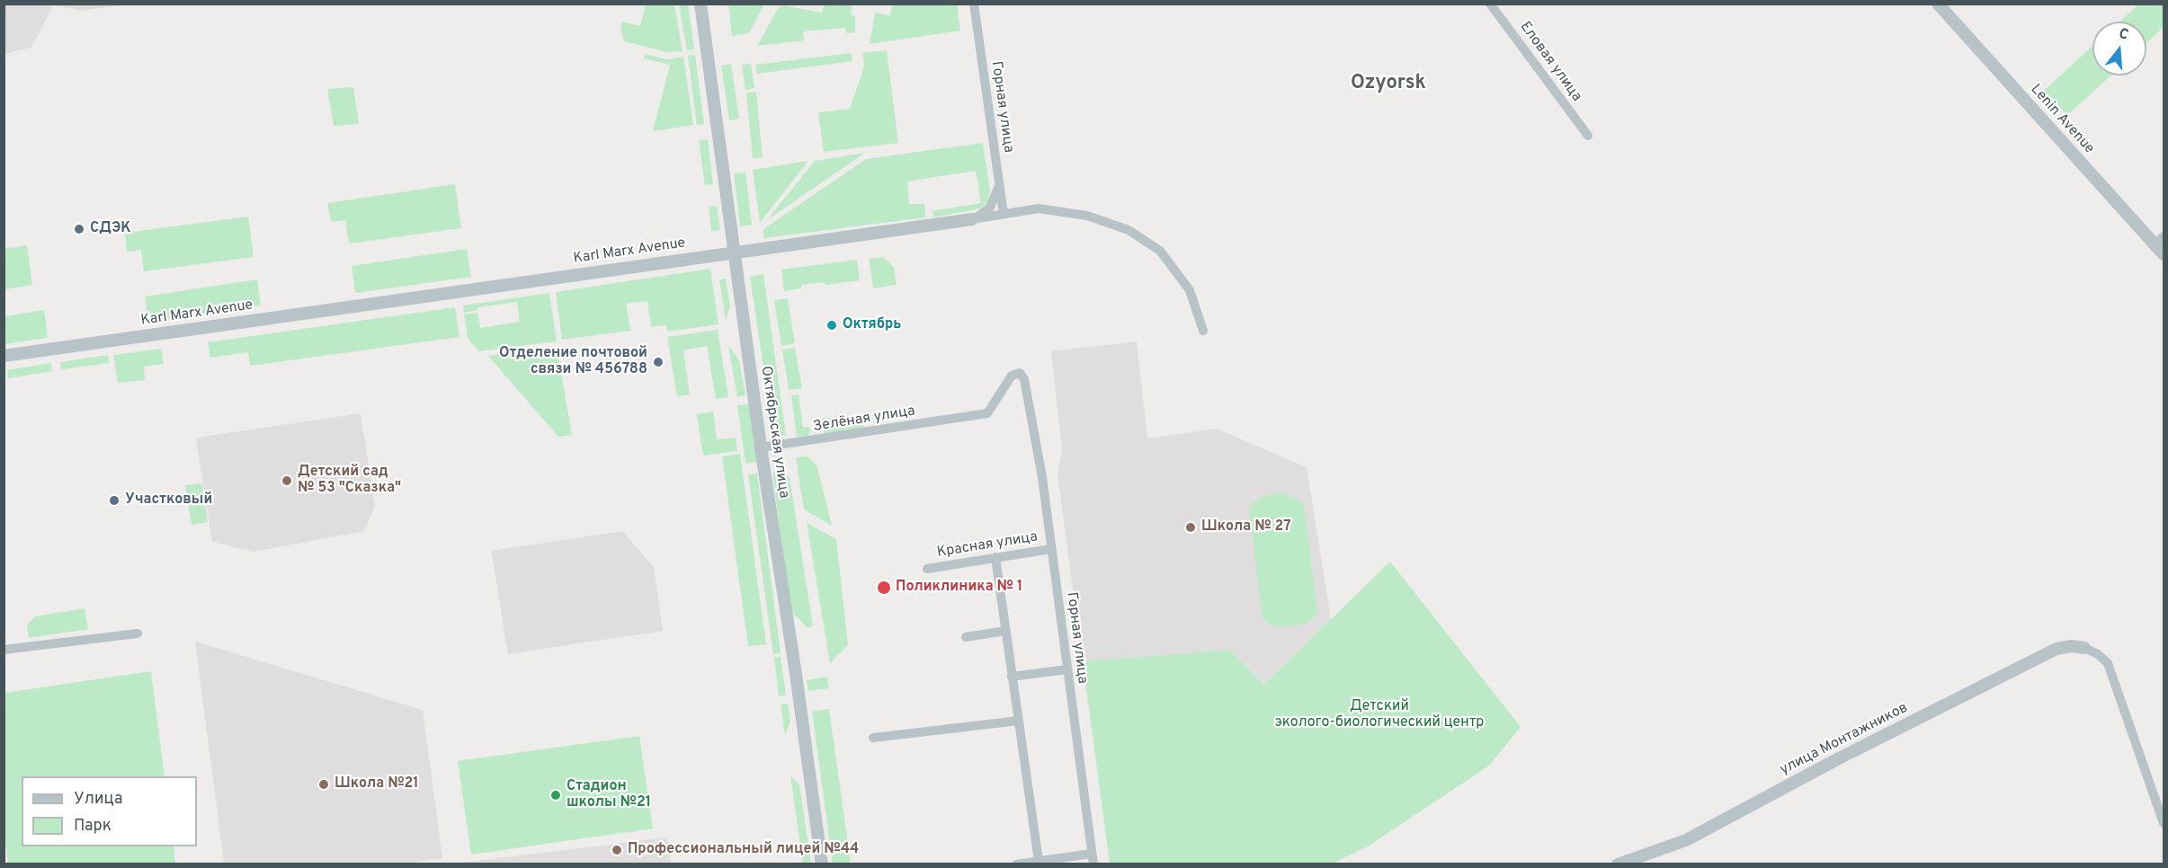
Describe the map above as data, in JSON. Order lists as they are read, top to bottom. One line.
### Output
{"streets":{"street":["Еловая улица","Горная улица","Lenin Avenue","Karl Marx Avenue","Зелёная улица","Октябрьская улица","Красная улица","улица Монтажников"]},"crossings":[["Горная улица","Karl Marx Avenue"],["Горная улица","Зелёная улица"],["Горная улица","Красная улица"],["Karl Marx Avenue","Октябрьская улица"],["Зелёная улица","Октябрьская улица"]],"districts":["Ozyorsk"],"parks":["Детский эколого-биологический центр"],"places":["СДЭК","Октябрь","Отделение почтовой связи № 456788","Детский сад № 53 \"Сказка\"","Участковый","Школа № 27","Поликлиника № 1","Школа №21","Стадион школы №21","Профессиональный лицей №44"],"legend":["Улица","Парк"],"north":"top"}
